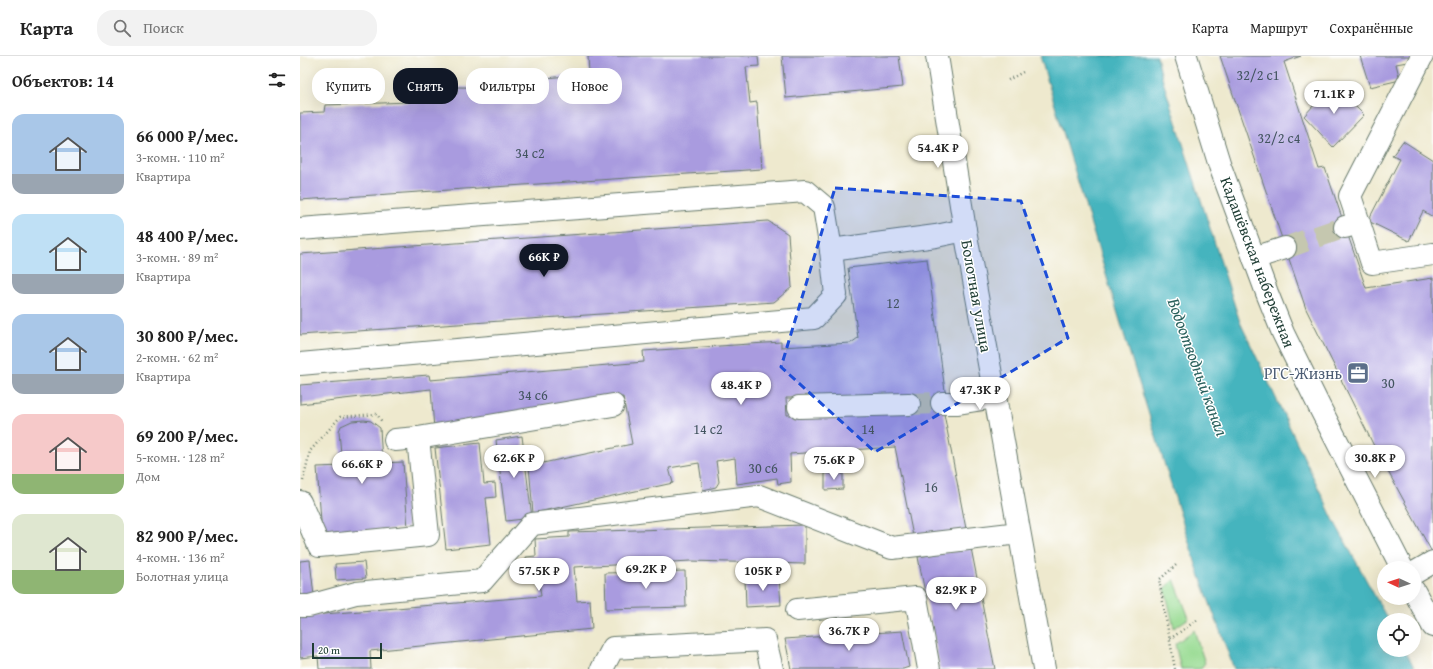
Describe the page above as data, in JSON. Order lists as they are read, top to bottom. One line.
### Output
{"streets":{"street":["Кадашёвская набережная","Болотная улица"]},"water":["Водоотводный канал"],"places":{"office":["РГС-Жизнь"]},"house_numbers":["32/2 с1","32/2 с4","34 с2","12","30","34 с6","14 с2","14","30 с6","16"],"scale_bar":"20 m","north":"left","page":{"header":"Карта","search":"Поиск","nav":["Карта","Маршрут","Сохранённые"],"heading":"Объектов: 14","chip":["Купить","Снять","Фильтры","Новое"],"price":["71.1K ₽","54.4K ₽","66K ₽","48.4K ₽","47.3K ₽","62.6K ₽","30.8K ₽","75.6K ₽","66.6K ₽","69.2K ₽","57.5K ₽","105K ₽","82.9K ₽","36.7K ₽"],"list":[{"name":"66 000 ₽/мес.","note":"3-комн. · 110 m² · Квартира"},{"name":"48 400 ₽/мес.","note":"3-комн. · 89 m² · Квартира"},{"name":"30 800 ₽/мес.","note":"2-комн. · 62 m² · Квартира"},{"name":"69 200 ₽/мес.","note":"5-комн. · 128 m² · Дом"},{"name":"82 900 ₽/мес.","note":"4-комн. · 136 m² · Болотная улица"}],"scale":"20 m"}}
